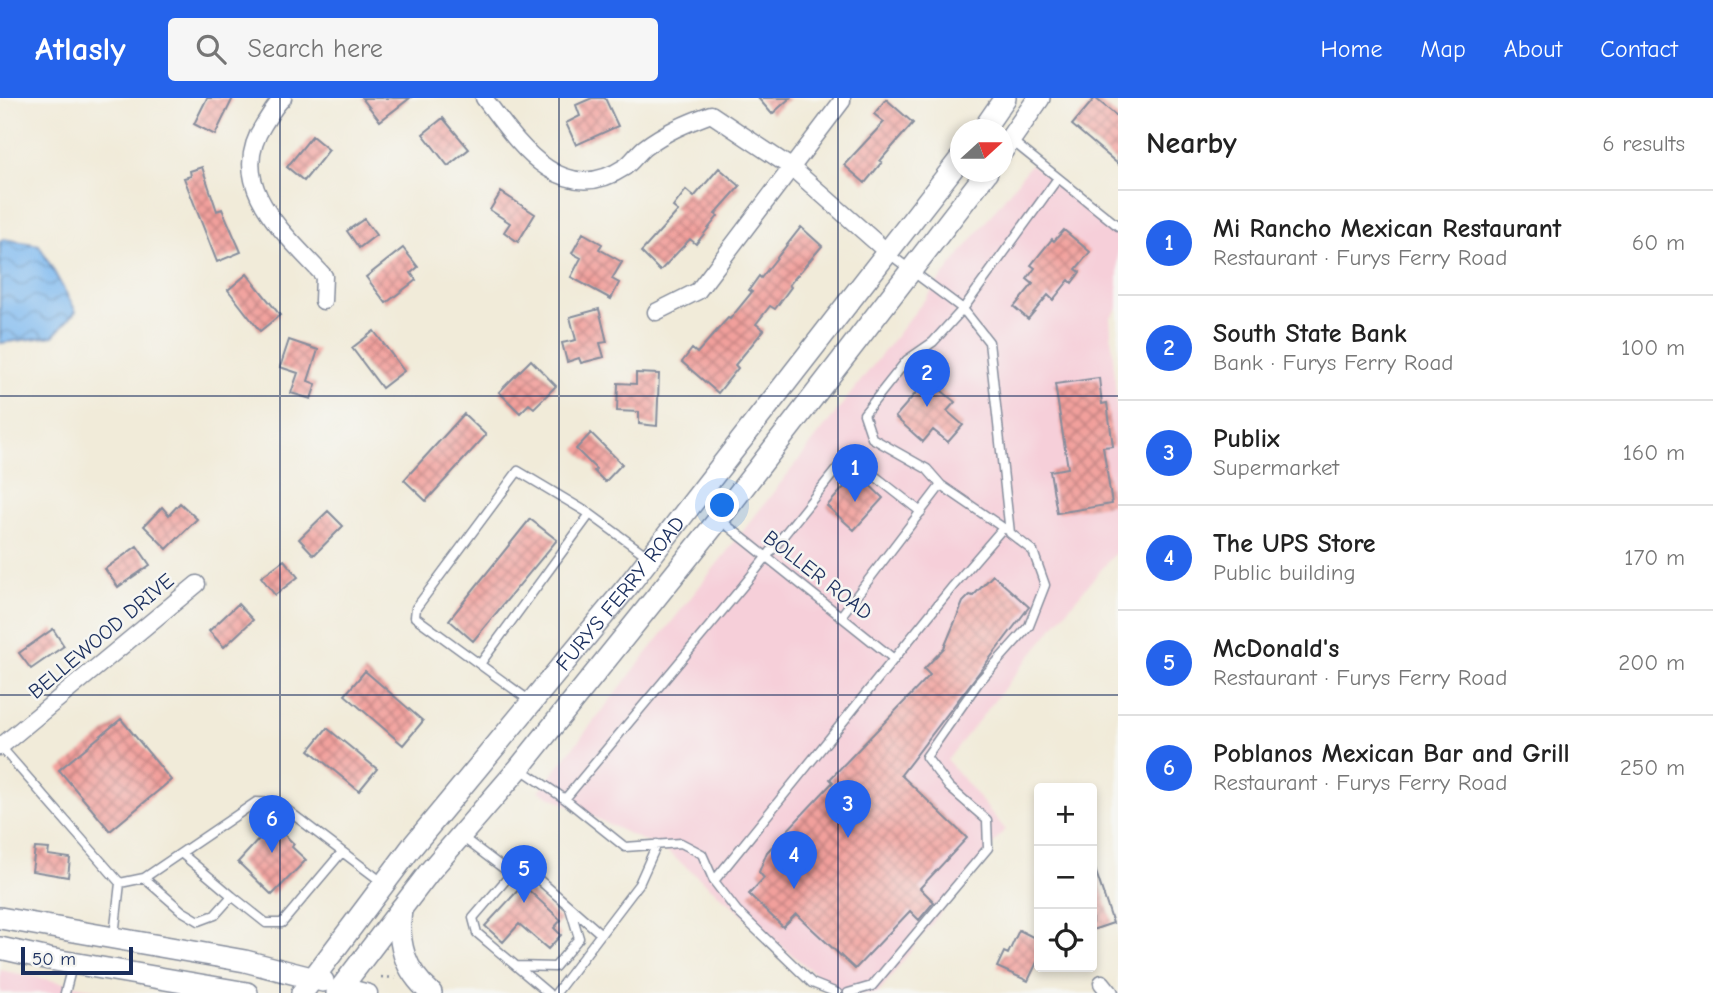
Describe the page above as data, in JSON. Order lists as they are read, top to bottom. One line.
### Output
{"streets":{"main road":["FURYS FERRY ROAD"],"street":["BELLEWOOD DRIVE"],"lane":["BOLLER ROAD"]},"crossings":[["BOLLER ROAD","FURYS FERRY ROAD"]],"scale_bar":"50 m","north":"right","page":{"header":"Atlasly","search":"Search here","nav":["Home","Map","About","Contact"],"heading":["Nearby","6 results"],"list":[{"mark":"1","name":"Mi Rancho Mexican Restaurant","note":"Restaurant · Furys Ferry Road","value":"60 m"},{"mark":"2","name":"South State Bank","note":"Bank · Furys Ferry Road","value":"100 m"},{"mark":"3","name":"Publix","note":"Supermarket","value":"160 m"},{"mark":"4","name":"The UPS Store","note":"Public building","value":"170 m"},{"mark":"5","name":"McDonald's","note":"Restaurant · Furys Ferry Road","value":"200 m"},{"mark":"6","name":"Poblanos Mexican Bar and Grill","note":"Restaurant · Furys Ferry Road","value":"250 m"}],"pins":["2","1","3","6","4","5"],"map_buttons":["+","−"],"scale":"50 m"}}
